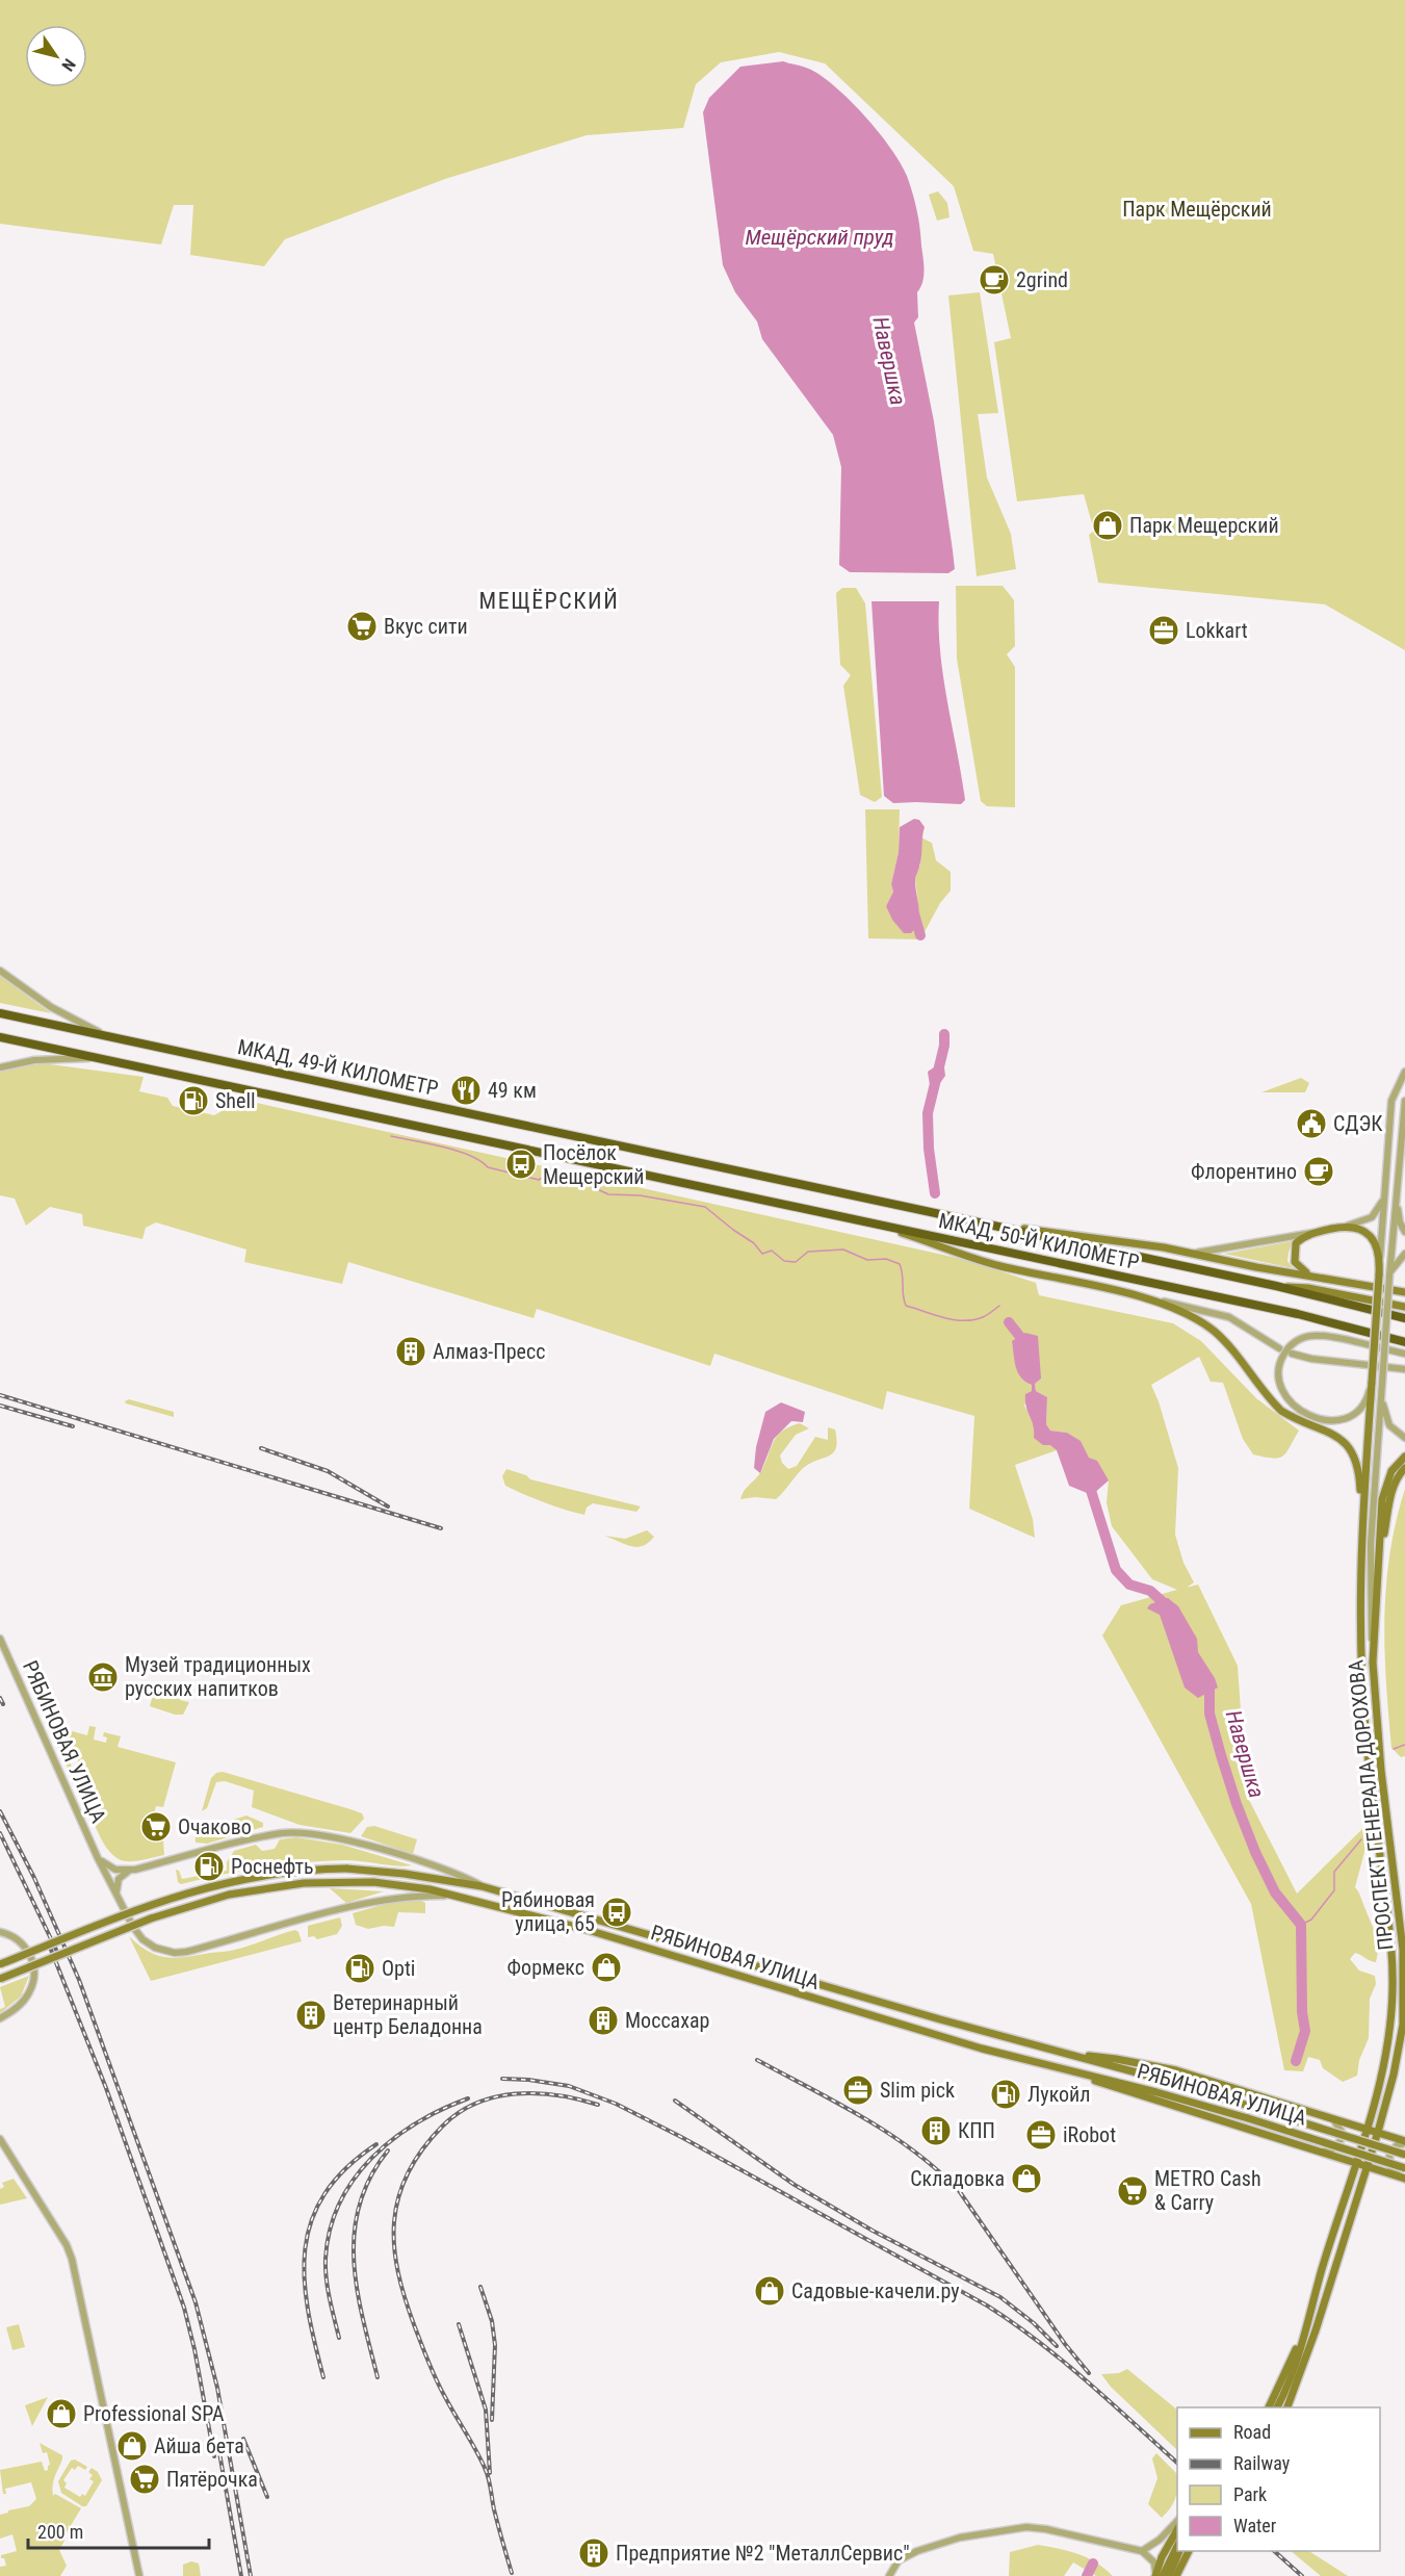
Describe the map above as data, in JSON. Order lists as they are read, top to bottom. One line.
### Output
{"streets":{"highway":["МКАД, 49-Й КИЛОМЕТР","МКАД, 50-Й КИЛОМЕТР"],"main road":["РЯБИНОВАЯ УЛИЦА","ПРОСПЕКТ ГЕНЕРАЛА ДОРОХОВА"]},"crossings":[["МКАД, 49-Й КИЛОМЕТР","МКАД, 50-Й КИЛОМЕТР"]],"districts":["МЕЩЁРСКИЙ"],"water":["Мещёрский пруд","Навершка"],"parks":["Парк Мещёрский"],"places":{"cafe":["2grind","Флорентино"],"shop":["Парк Мещерский","Формекс","Складовка","Садовые-качели.ру","Professional SPA","Айша бета"],"supermarket":["Вкус сити","Очаково","METRO Cash & Carry","Пятёрочка"],"office":["Lokkart","Slim pick","iRobot"],"restaurant":["49 км"],"fuel station":["Shell","Роснефть","Opti","Лукойл"],"public building":["СДЭК"],"bus stop":["Посёлок Мещерский","Рябиновая улица, 65"],"building":["Алмаз-Пресс","Ветеринарный центр Беладонна","Моссахар","КПП","Предприятие №2 \"МеталлСервис\""],"museum":["Музей традиционных русских напитков"]},"legend":["Road","Railway","Park","Water"],"scale_bar":"200 m","north":"bottom right"}
